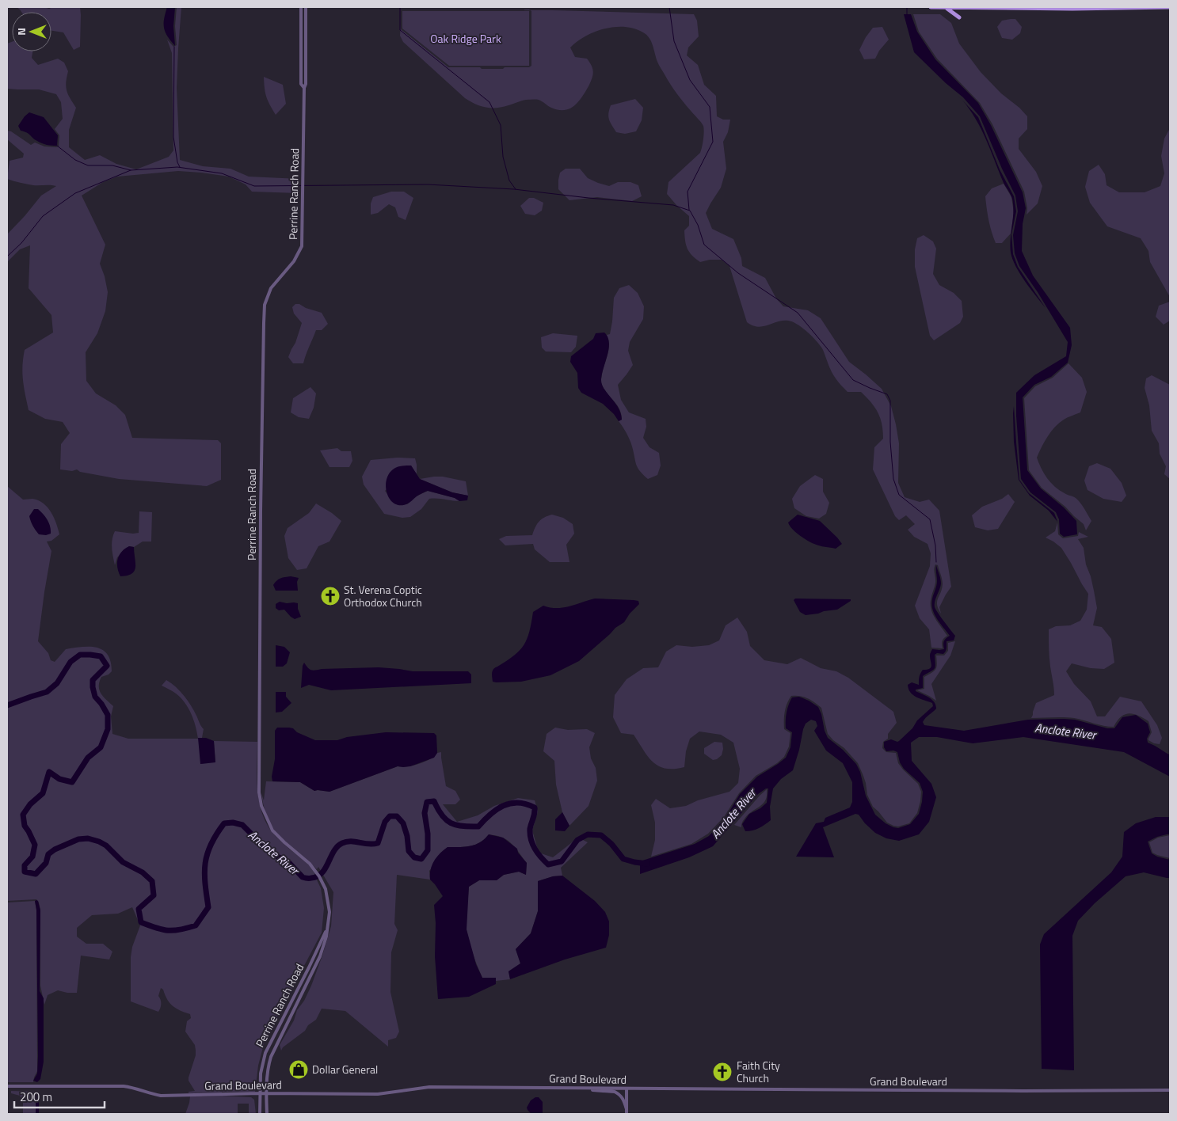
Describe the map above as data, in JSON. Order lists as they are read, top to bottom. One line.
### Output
{"streets":{"street":["Perrine Ranch Road","Grand Boulevard"]},"crossings":[["Perrine Ranch Road","Grand Boulevard"]],"water":["Anclote River"],"parks":["Oak Ridge Park"],"places":{"church":["St. Verena Coptic Orthodox Church","Faith City Church"],"shop":["Dollar General"]},"scale_bar":"200 m","north":"left"}
